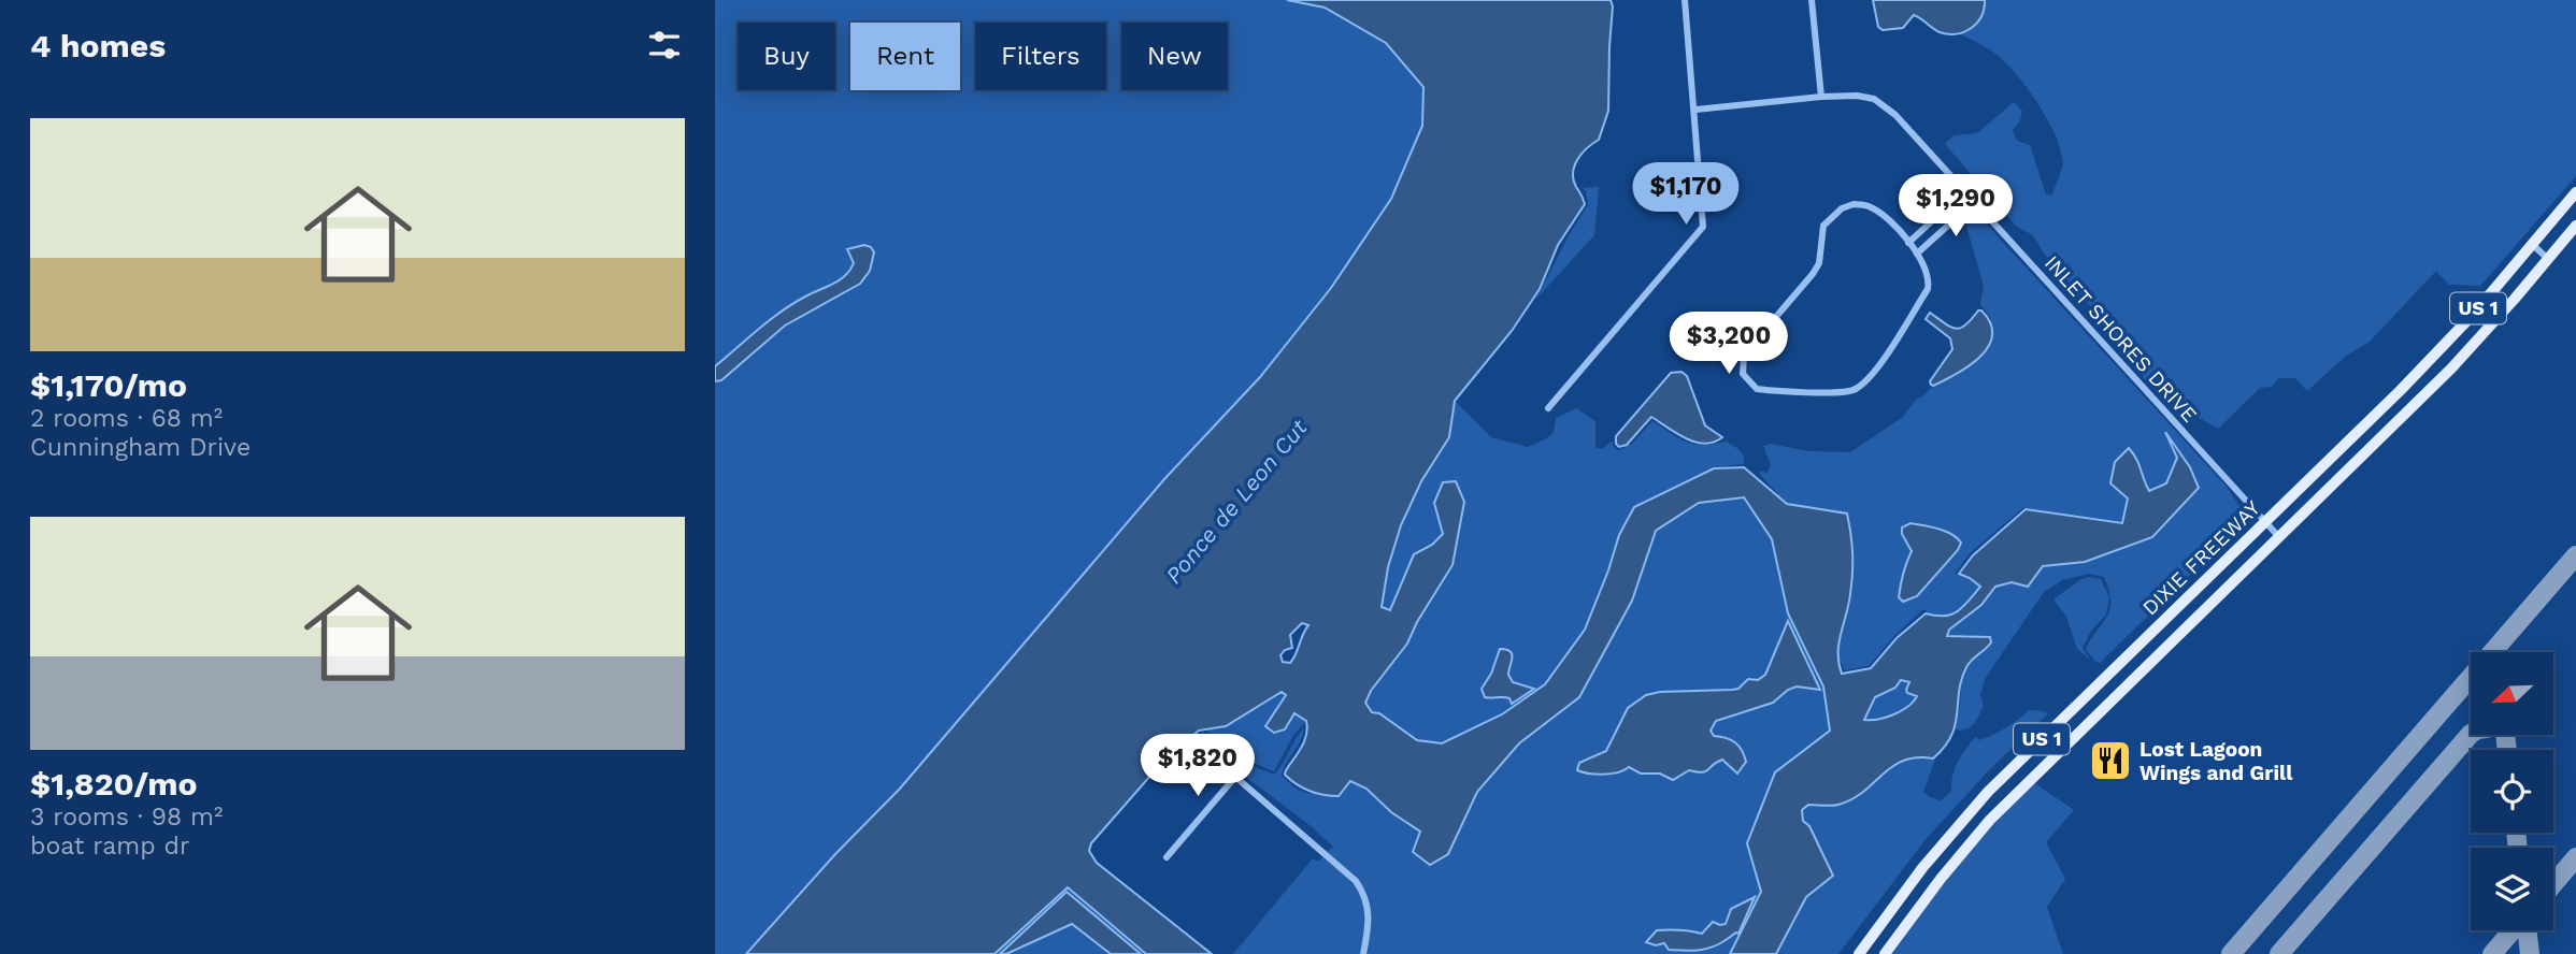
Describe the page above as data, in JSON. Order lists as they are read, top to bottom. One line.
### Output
{"streets":{"main road":["US 1","DIXIE FREEWAY"],"street":["INLET SHORES DRIVE"]},"crossings":[["INLET SHORES DRIVE","DIXIE FREEWAY"]],"water":["Ponce de Leon Cut"],"places":{"restaurant":["Lost Lagoon Wings and Grill"]},"north":"bottom left","page":{"heading":"4 homes","chip":["Buy","Rent","Filters","New"],"list":[{"name":"$1,170/mo","note":"2 rooms · 68 m² · Cunningham Drive"},{"name":"$1,820/mo","note":"3 rooms · 98 m² · boat ramp dr"}],"price":["$1,170","$1,290","$3,200","$1,820"]}}
